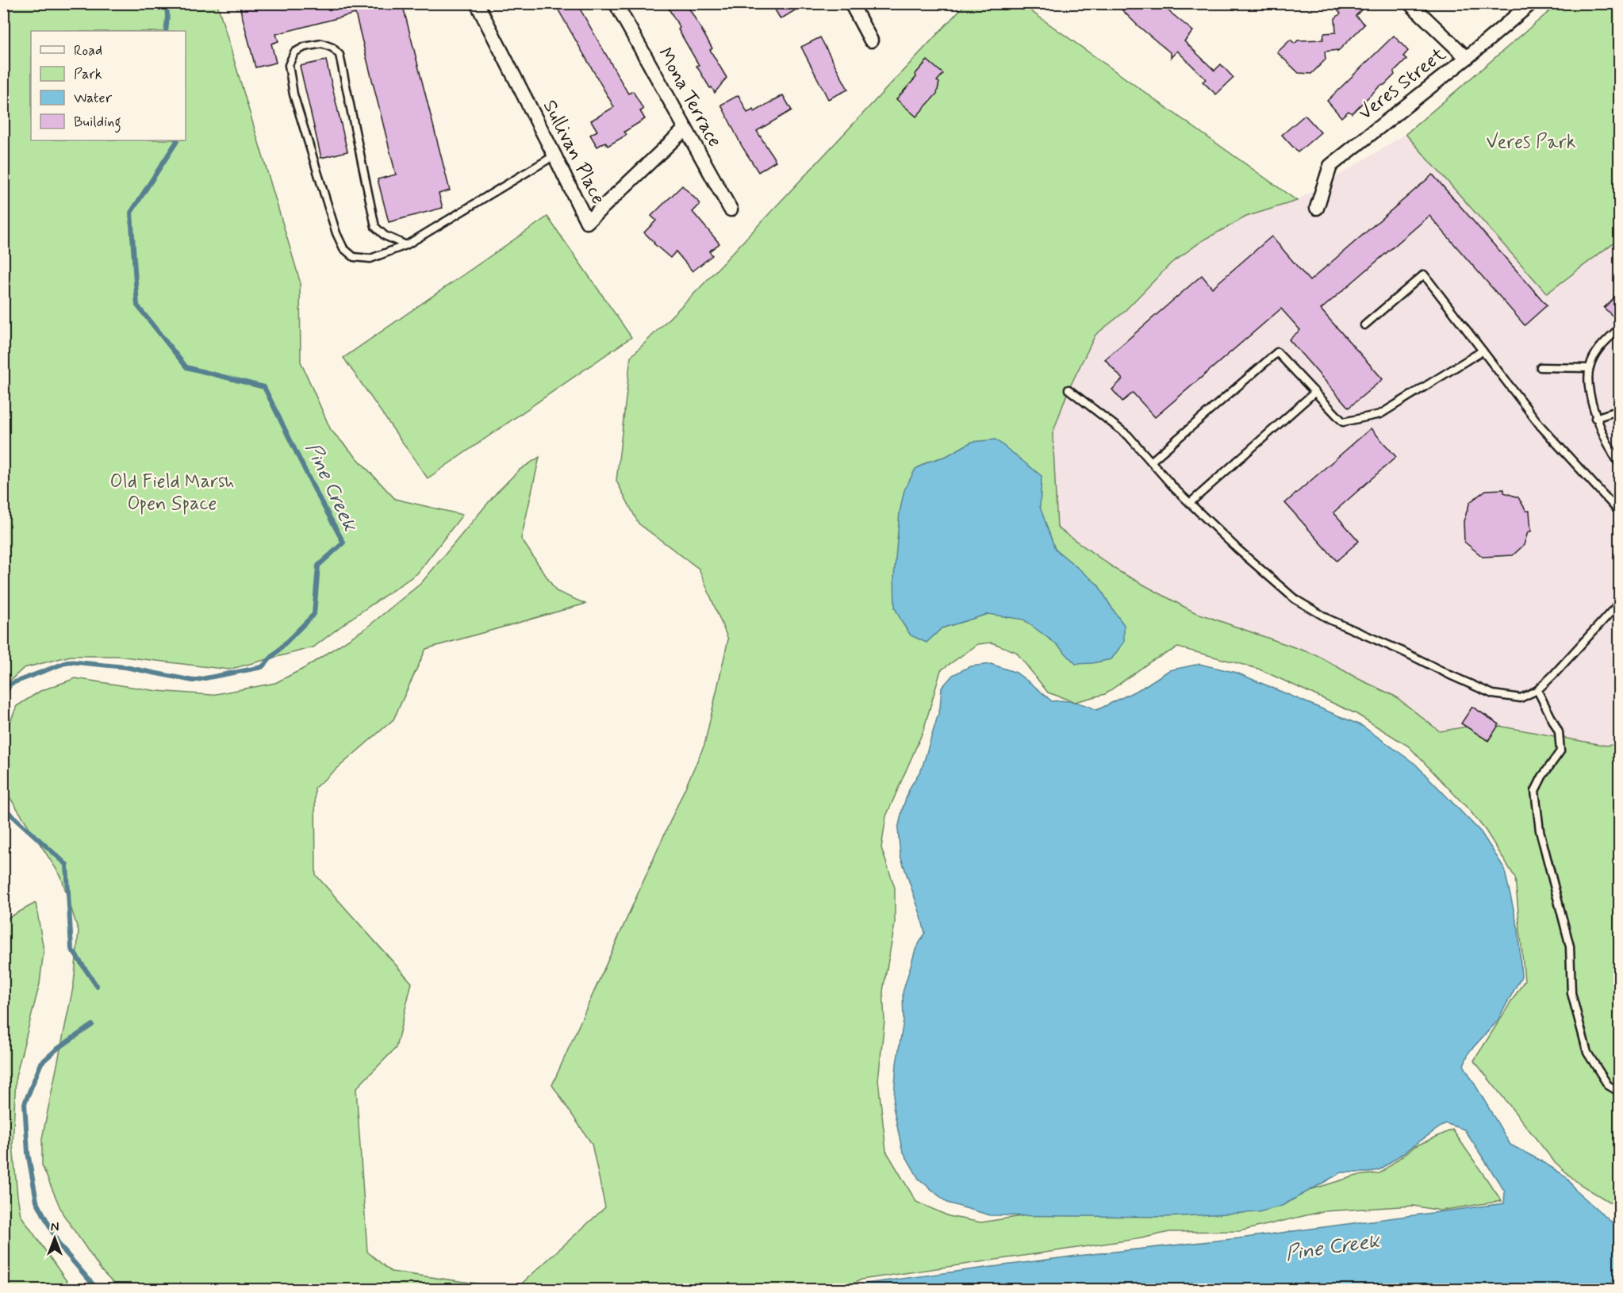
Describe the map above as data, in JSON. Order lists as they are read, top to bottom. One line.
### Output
{"streets":{"street":["Veres Street","Mona Terrace","Sullivan Place"]},"crossings":[["Mona Terrace","Sullivan Place"]],"water":["Pine Creek"],"parks":["Veres Park","Old Field Marsh Open Space"],"legend":["Road","Park","Water","Building"],"north":"top"}
